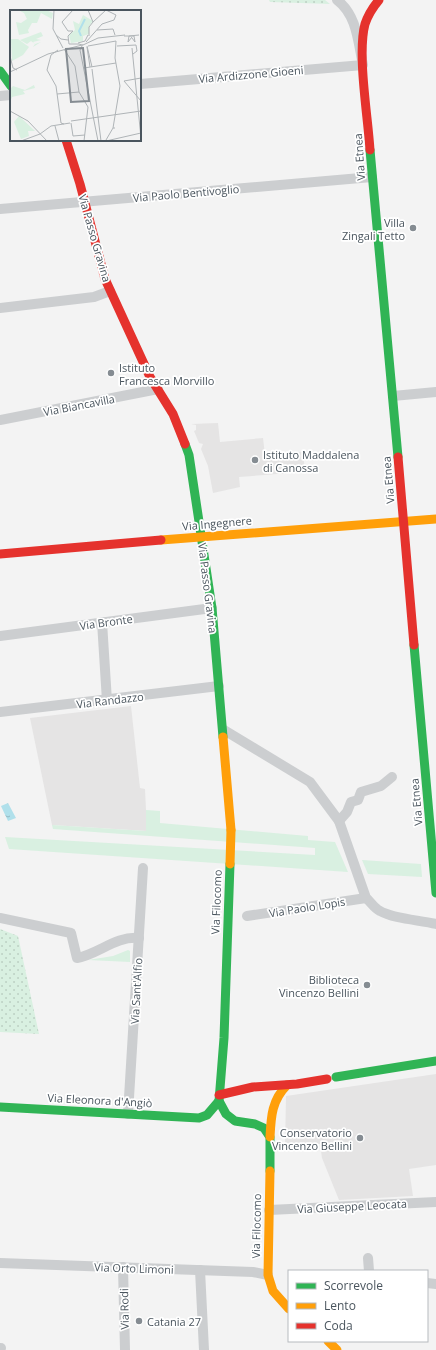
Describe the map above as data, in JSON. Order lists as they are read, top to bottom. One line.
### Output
{"streets":{"main road":["Via Etnea","Via Passo Gravina","Via Ingegnere","Via Filocomo","Via Eleonora d'Angiò"],"street":["Via Ardizzone Gioeni","Via Paolo Bentivoglio","Via Biancavilla","Via Bronte","Via Randazzo","Via Paolo Lopis","Via Sant'Alfio","Via Giuseppe Leocata","Via Orto Limoni","Via Rodi"]},"crossings":[["Via Ardizzone Gioeni","Via Etnea"],["Via Etnea","Via Paolo Bentivoglio"],["Via Etnea","Via Ingegnere"],["Via Paolo Bentivoglio","Via Passo Gravina"],["Via Passo Gravina","Via Biancavilla"],["Via Passo Gravina","Via Ingegnere"],["Via Passo Gravina","Via Bronte"],["Via Passo Gravina","Via Randazzo"],["Via Passo Gravina","Via Filocomo"],["Via Filocomo","Via Eleonora d'Angiò"],["Via Filocomo","Via Giuseppe Leocata"],["Via Filocomo","Via Orto Limoni"],["Via Sant'Alfio","Via Eleonora d'Angiò"],["Via Orto Limoni","Via Rodi"]],"places":["Villa Zingali Tetto","Istituto Francesca Morvillo","Istituto Maddalena di Canossa","Biblioteca Vincenzo Bellini","Conservatorio Vincenzo Bellini","Catania 27"],"legend":["Scorrevole","Lento","Coda"]}
